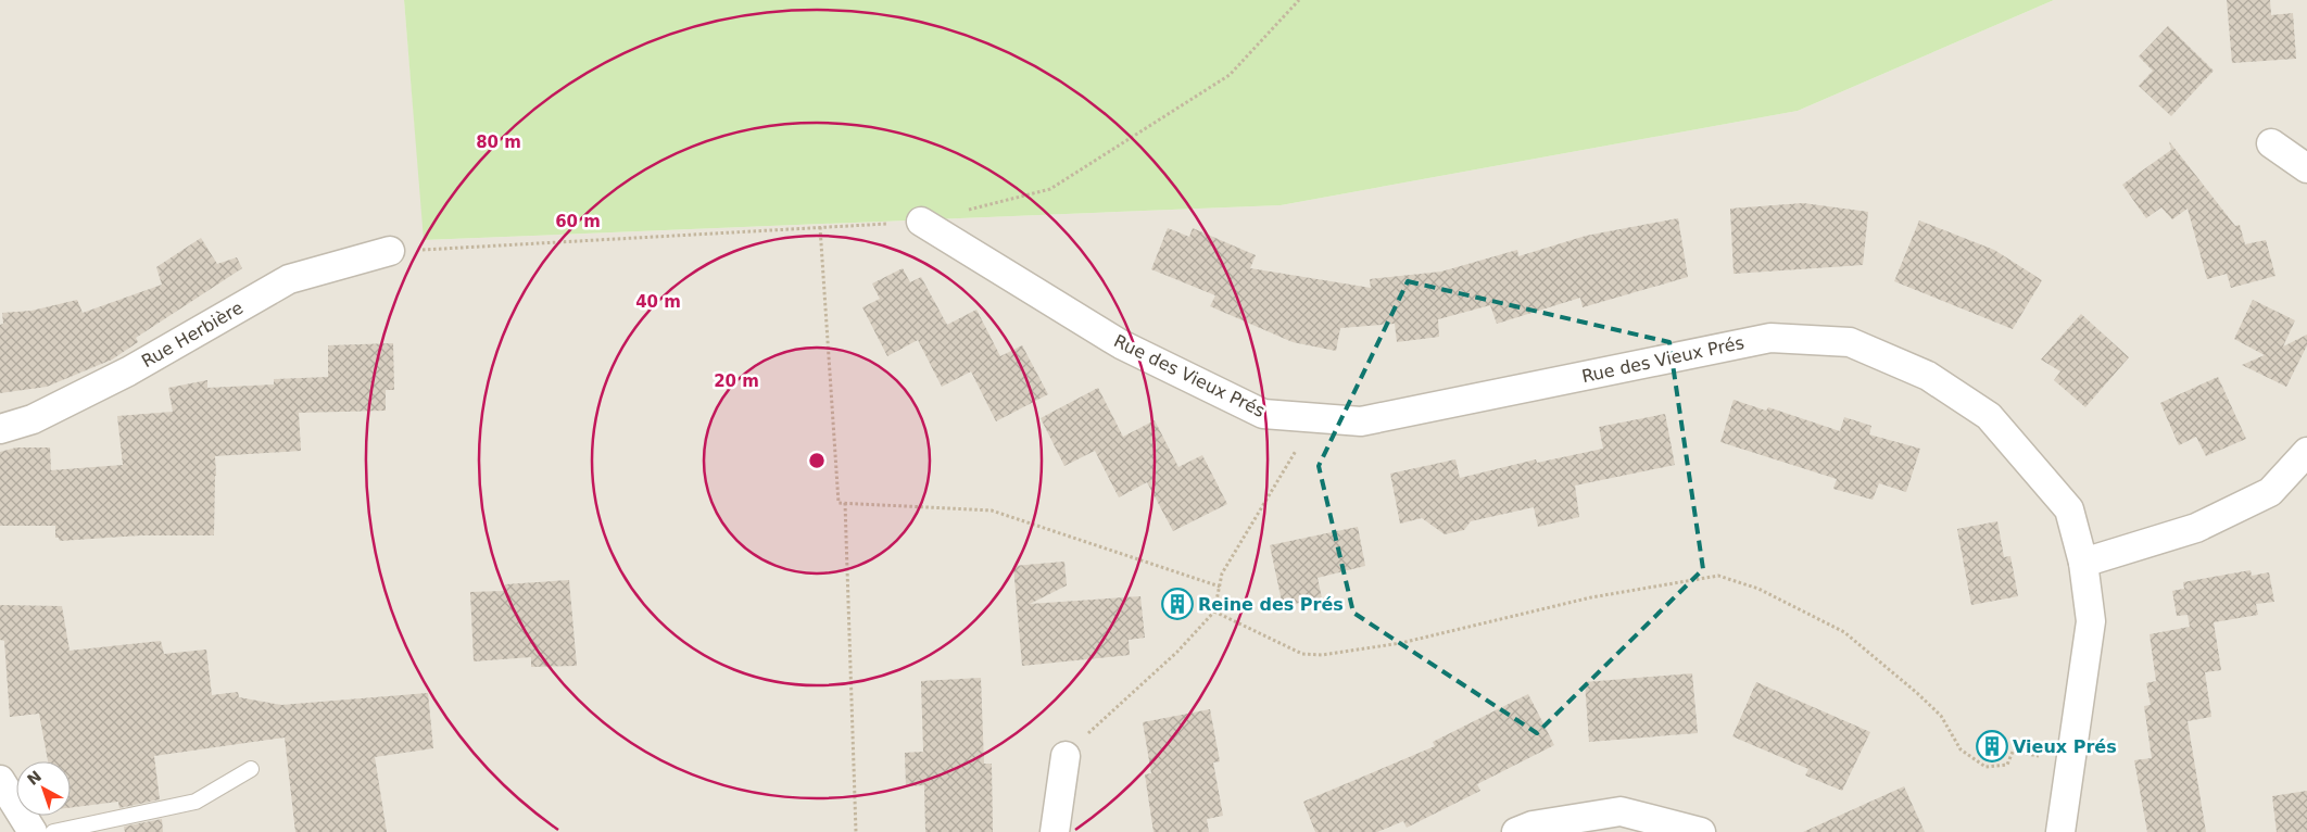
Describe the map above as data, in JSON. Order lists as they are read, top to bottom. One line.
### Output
{"streets":{"street":["Rue Herbière","Rue des Vieux Prés"]},"places":{"building":["Reine des Prés","Vieux Prés"]},"north":"top left","rings":["80 m","60 m","40 m","20 m"]}
